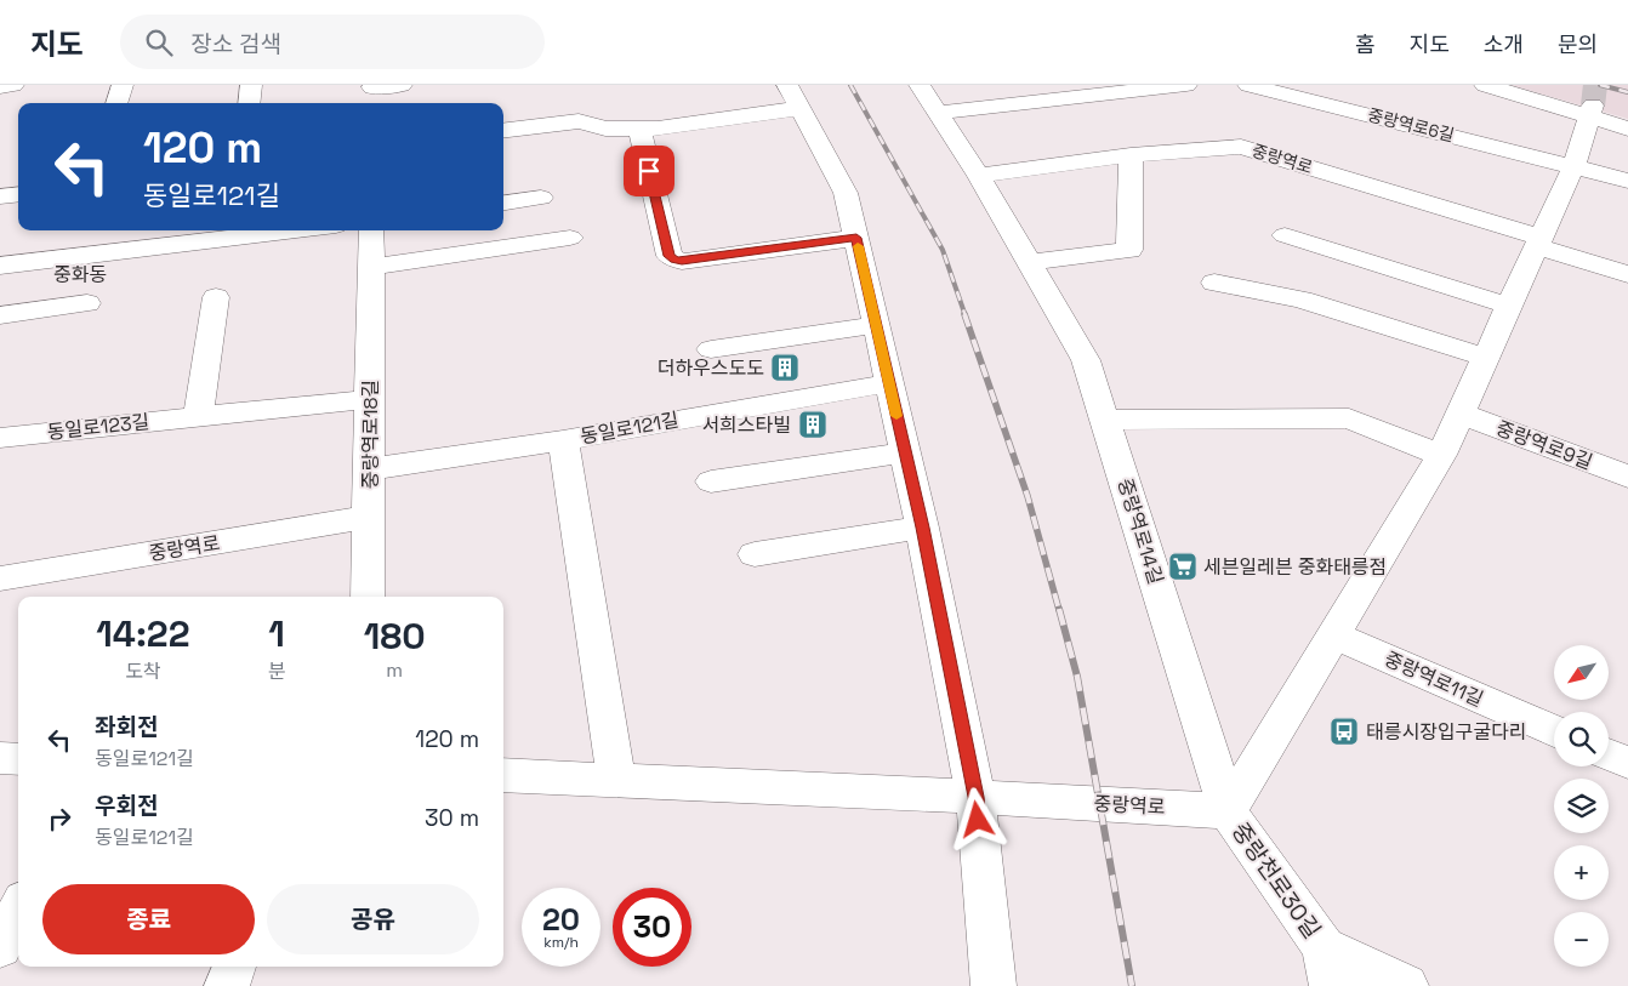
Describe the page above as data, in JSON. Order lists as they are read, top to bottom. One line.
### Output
{"streets":{"street":["중랑역로6길","중랑역로","동일로123길","동일로121길","중랑역로18길","중랑역로9길","중랑역로14길","중랑역로11길","중랑천로30길"]},"crossings":[["중랑역로","중랑역로18길"],["중랑역로","중랑역로14길"],["중랑역로","중랑천로30길"],["동일로123길","중랑역로18길"],["동일로121길","중랑역로18길"],["중랑역로14길","중랑천로30길"]],"districts":["중화동"],"places":{"building":["더하우스도도","서희스타빌"],"supermarket":["세븐일레븐 중화태릉점"],"bus stop":["태릉시장입구굴다리"]},"north":"bottom left","page":{"header":"지도","search":"장소 검색","nav":["홈","지도","소개","문의"],"turn":["120 m","동일로121길"],"eta":["14:22","도착","1","분","180","m"],"map_buttons":["+","−"],"list":[{"name":"좌회전","note":"동일로121길","value":"120 m"},{"name":"우회전","note":"동일로121길","value":"30 m"}],"buttons":["종료","공유"],"speed":"20 km/h","limit":"30"}}
